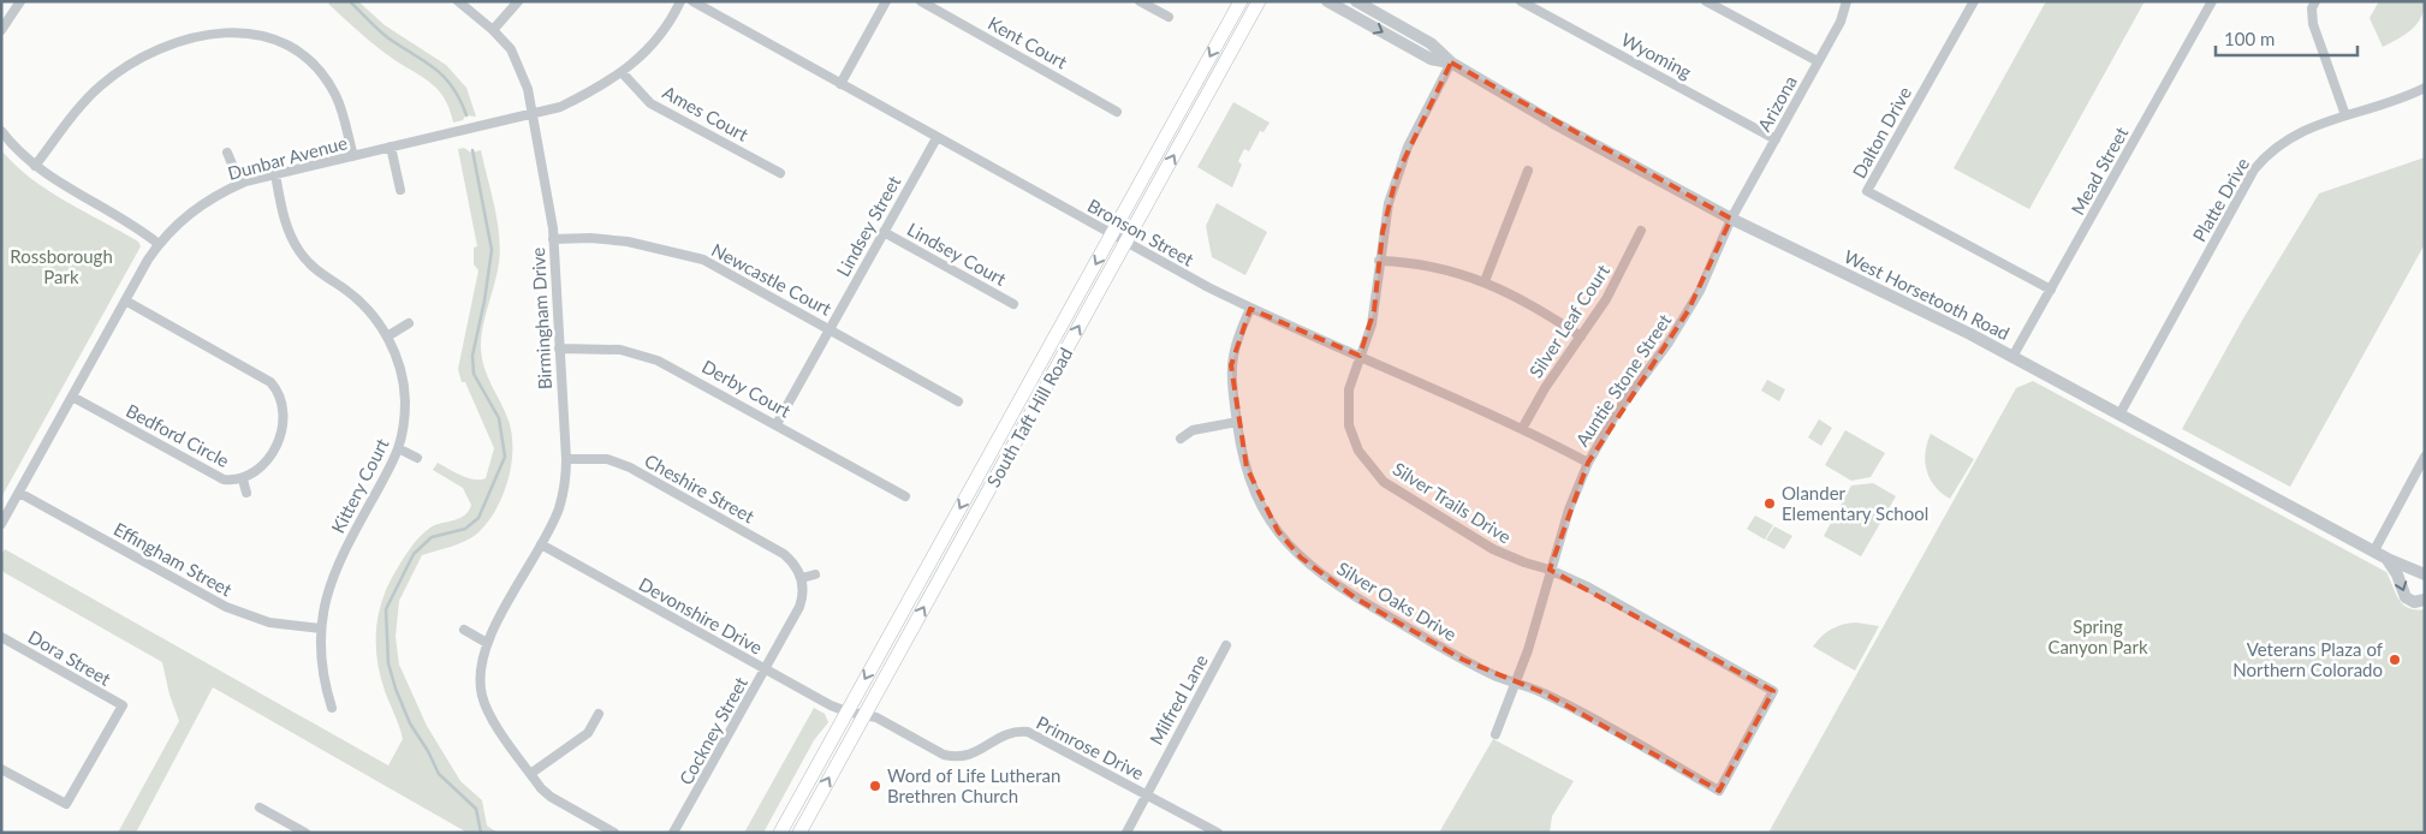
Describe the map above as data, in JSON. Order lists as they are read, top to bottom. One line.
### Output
{"streets":{"main road":["South Taft Hill Road"],"street":["Kent Court","Wyoming","Arizona","Ames Court","Dalton Drive","Dunbar Avenue","Mead Street","Platte Drive","Lindsey Street","Bronson Street","Lindsey Court","Newcastle Court","West Horsetooth Road","Birmingham Drive","Silver Leaf Court","Auntie Stone Street","Derby Court","Bedford Circle","Kittery Court","Cheshire Street","Silver Trails Drive","Effingham Street","Silver Oaks Drive","Devonshire Drive","Dora Street","Milfred Lane","Cockney Street","Primrose Drive"]},"crossings":[["Wyoming","Arizona"],["Arizona","West Horsetooth Road"],["Arizona","Auntie Stone Street"],["Ames Court","Dunbar Avenue"],["Dalton Drive","Mead Street"],["Dunbar Avenue","Birmingham Drive"],["Dunbar Avenue","Bedford Circle"],["Dunbar Avenue","Kittery Court"],["Dunbar Avenue","Effingham Street"],["Mead Street","West Horsetooth Road"],["Platte Drive","West Horsetooth Road"],["Lindsey Street","Bronson Street"],["Lindsey Street","Lindsey Court"],["Lindsey Street","Newcastle Court"],["Lindsey Street","Derby Court"],["Bronson Street","Silver Leaf Court"],["Bronson Street","Auntie Stone Street"],["Bronson Street","South Taft Hill Road"],["Bronson Street","Silver Trails Drive"],["Bronson Street","Silver Oaks Drive"],["Newcastle Court","Birmingham Drive"],["West Horsetooth Road","Auntie Stone Street"],["West Horsetooth Road","Silver Trails Drive"],["Birmingham Drive","Derby Court"],["Birmingham Drive","Cheshire Street"],["Birmingham Drive","Devonshire Drive"],["Auntie Stone Street","Silver Trails Drive"],["Auntie Stone Street","Silver Oaks Drive"],["South Taft Hill Road","Devonshire Drive"],["South Taft Hill Road","Primrose Drive"],["Kittery Court","Effingham Street"],["Cheshire Street","Cockney Street"],["Silver Trails Drive","Silver Oaks Drive"],["Devonshire Drive","Cockney Street"],["Devonshire Drive","Primrose Drive"],["Milfred Lane","Primrose Drive"]],"parks":["Rossborough Park","Spring Canyon Park"],"places":["Olander Elementary School","Veterans Plaza of Northern Colorado","Word of Life Lutheran Brethren Church"],"scale_bar":"100 m"}
